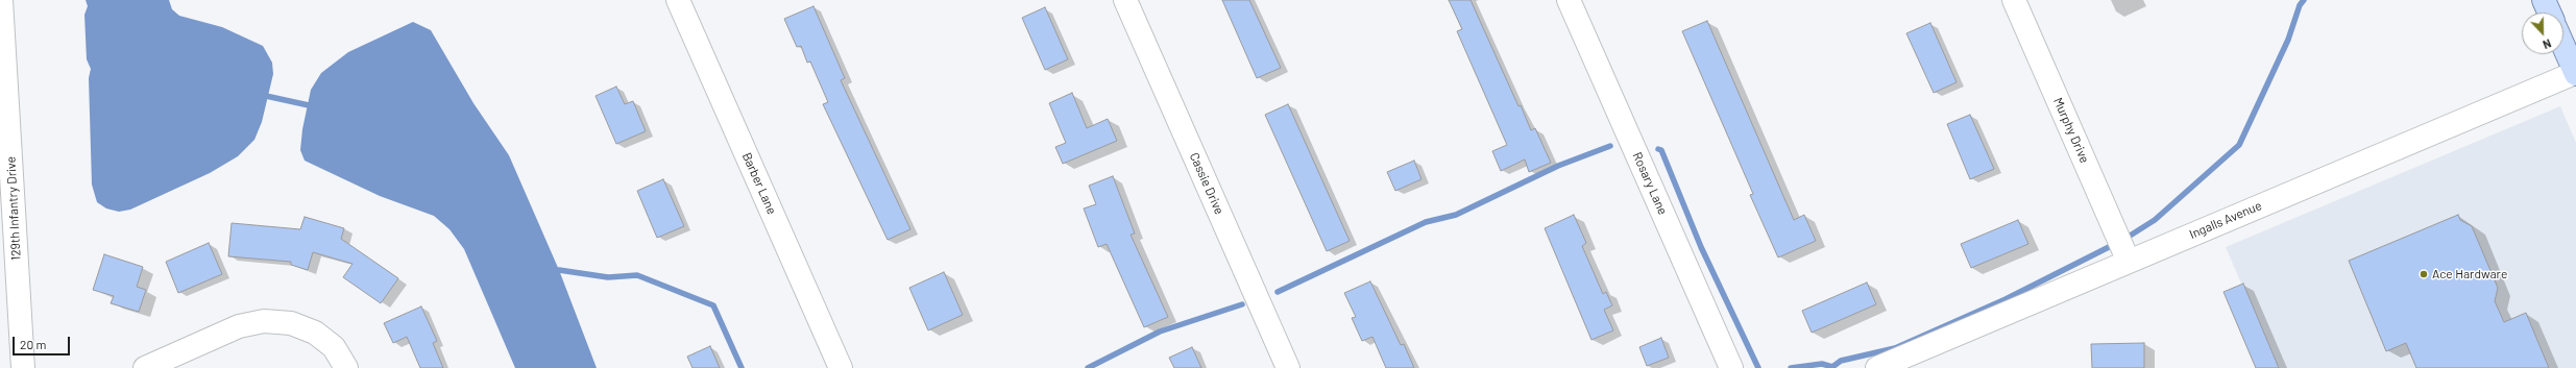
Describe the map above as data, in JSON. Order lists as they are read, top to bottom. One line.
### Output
{"streets":{"street":["Murphy Drive","Barber Lane","Cassie Drive","Rosary Lane","129th Infantry Drive","Ingalls Avenue"]},"crossings":[["Murphy Drive","Ingalls Avenue"]],"places":["Ace Hardware"],"scale_bar":"20 m","north":"bottom"}
